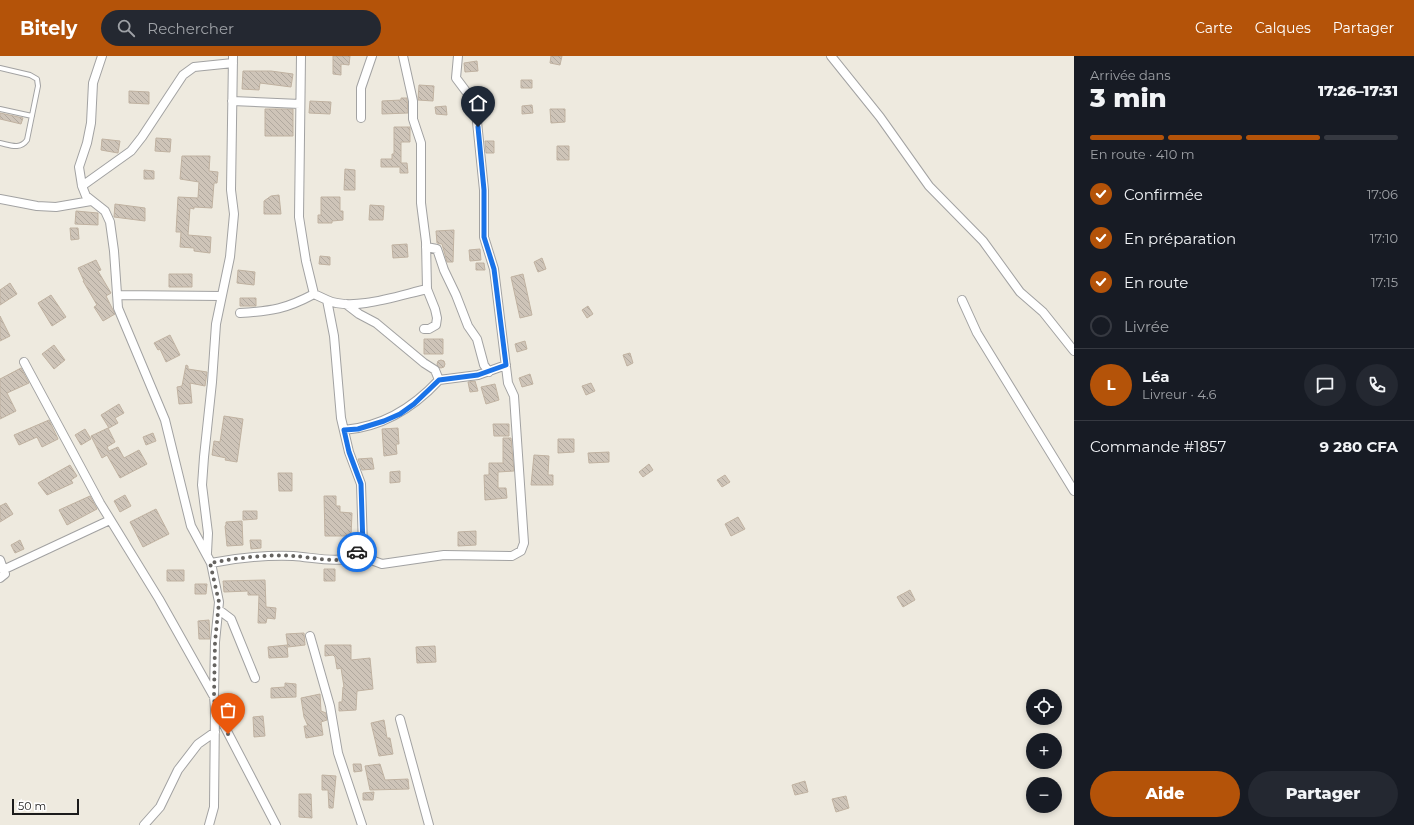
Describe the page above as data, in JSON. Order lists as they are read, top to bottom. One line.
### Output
{"scale_bar":"50 m","page":{"header":"Bitely","search":"Rechercher","nav":["Carte","Calques","Partager"],"heading":["3 min","Arrivée dans","17:26–17:31"],"panel":["Léa","Livreur · 4.6","Commande #1857","9 280 CFA"],"bar":"En route · 410 m","list":[["Confirmée","17:06"],["En préparation","17:10"],["En route","17:15"],"Livrée"],"round":"L","map_buttons":["+","−"],"buttons":["Aide","Partager"],"scale":"50 m"}}
